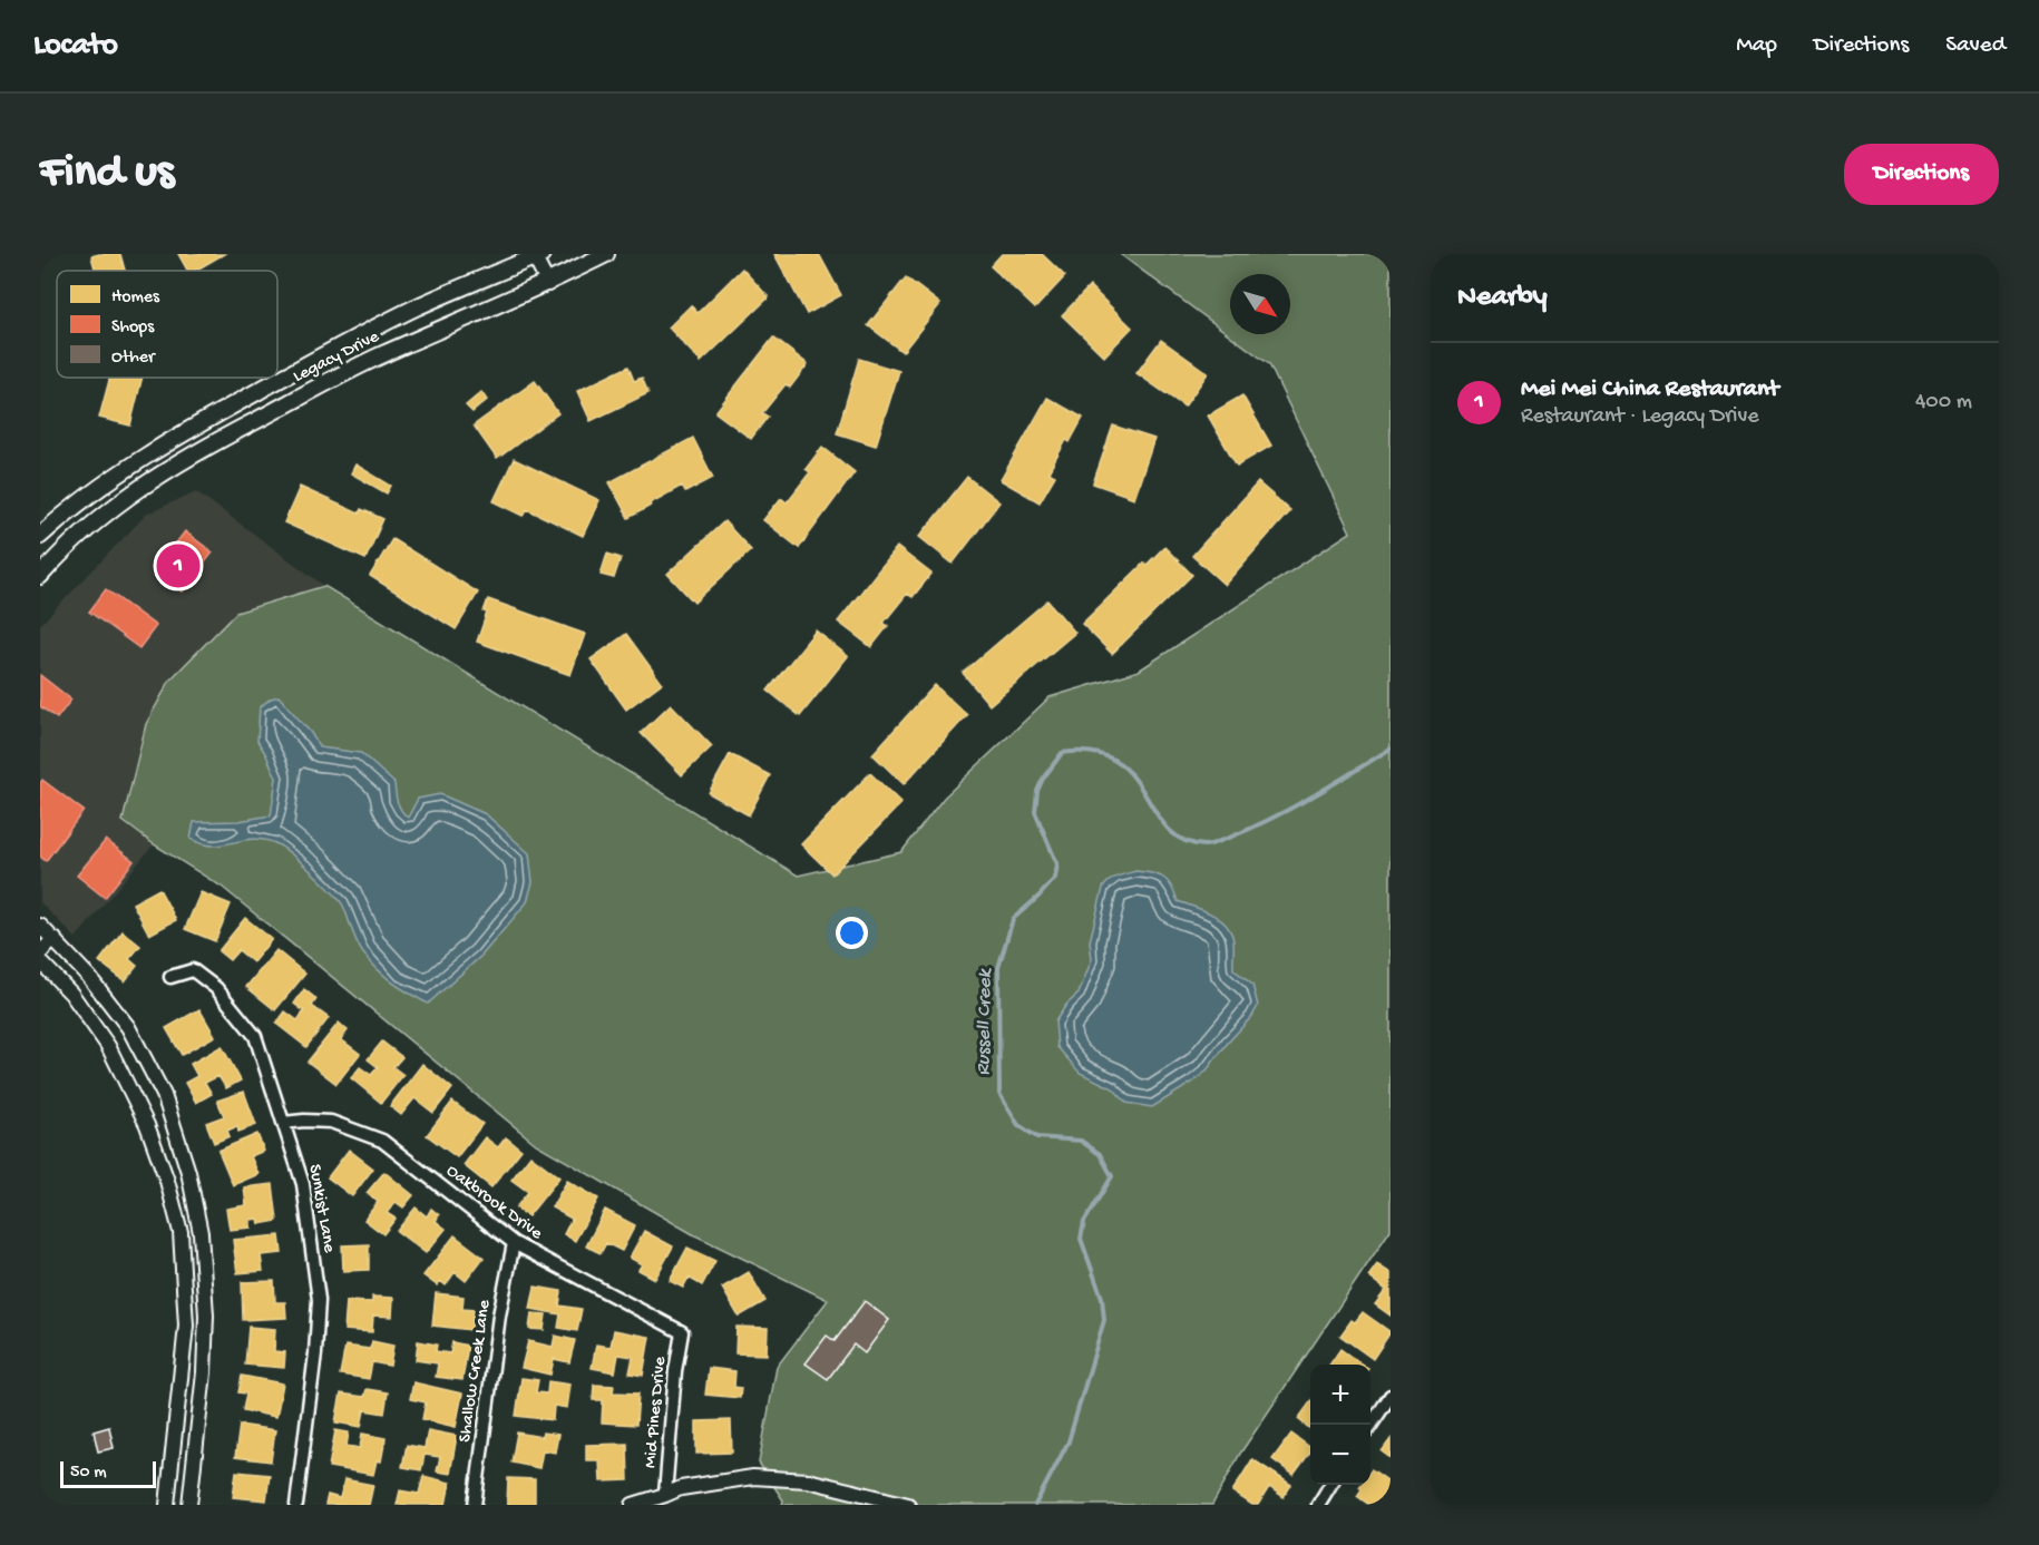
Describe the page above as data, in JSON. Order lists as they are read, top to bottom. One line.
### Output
{"streets":{"main road":["Legacy Drive"],"street":["Oakbrook Drive","Sunkist Lane","Shallow Creek Lane","Mid Pines Drive"]},"crossings":[["Oakbrook Drive","Sunkist Lane"],["Oakbrook Drive","Shallow Creek Lane"],["Oakbrook Drive","Mid Pines Drive"]],"water":["Russell Creek"],"legend":["Homes","Shops","Other"],"scale_bar":"50 m","north":"bottom right","page":{"header":"Locato","nav":["Map","Directions","Saved"],"buttons":"Directions","title":"Find us","heading":"Nearby","list":[{"mark":"1","name":"Mei Mei China Restaurant","note":"Restaurant · Legacy Drive","value":"400 m"}],"pins":"1","map_buttons":["+","−"],"scale":"50 m"}}
